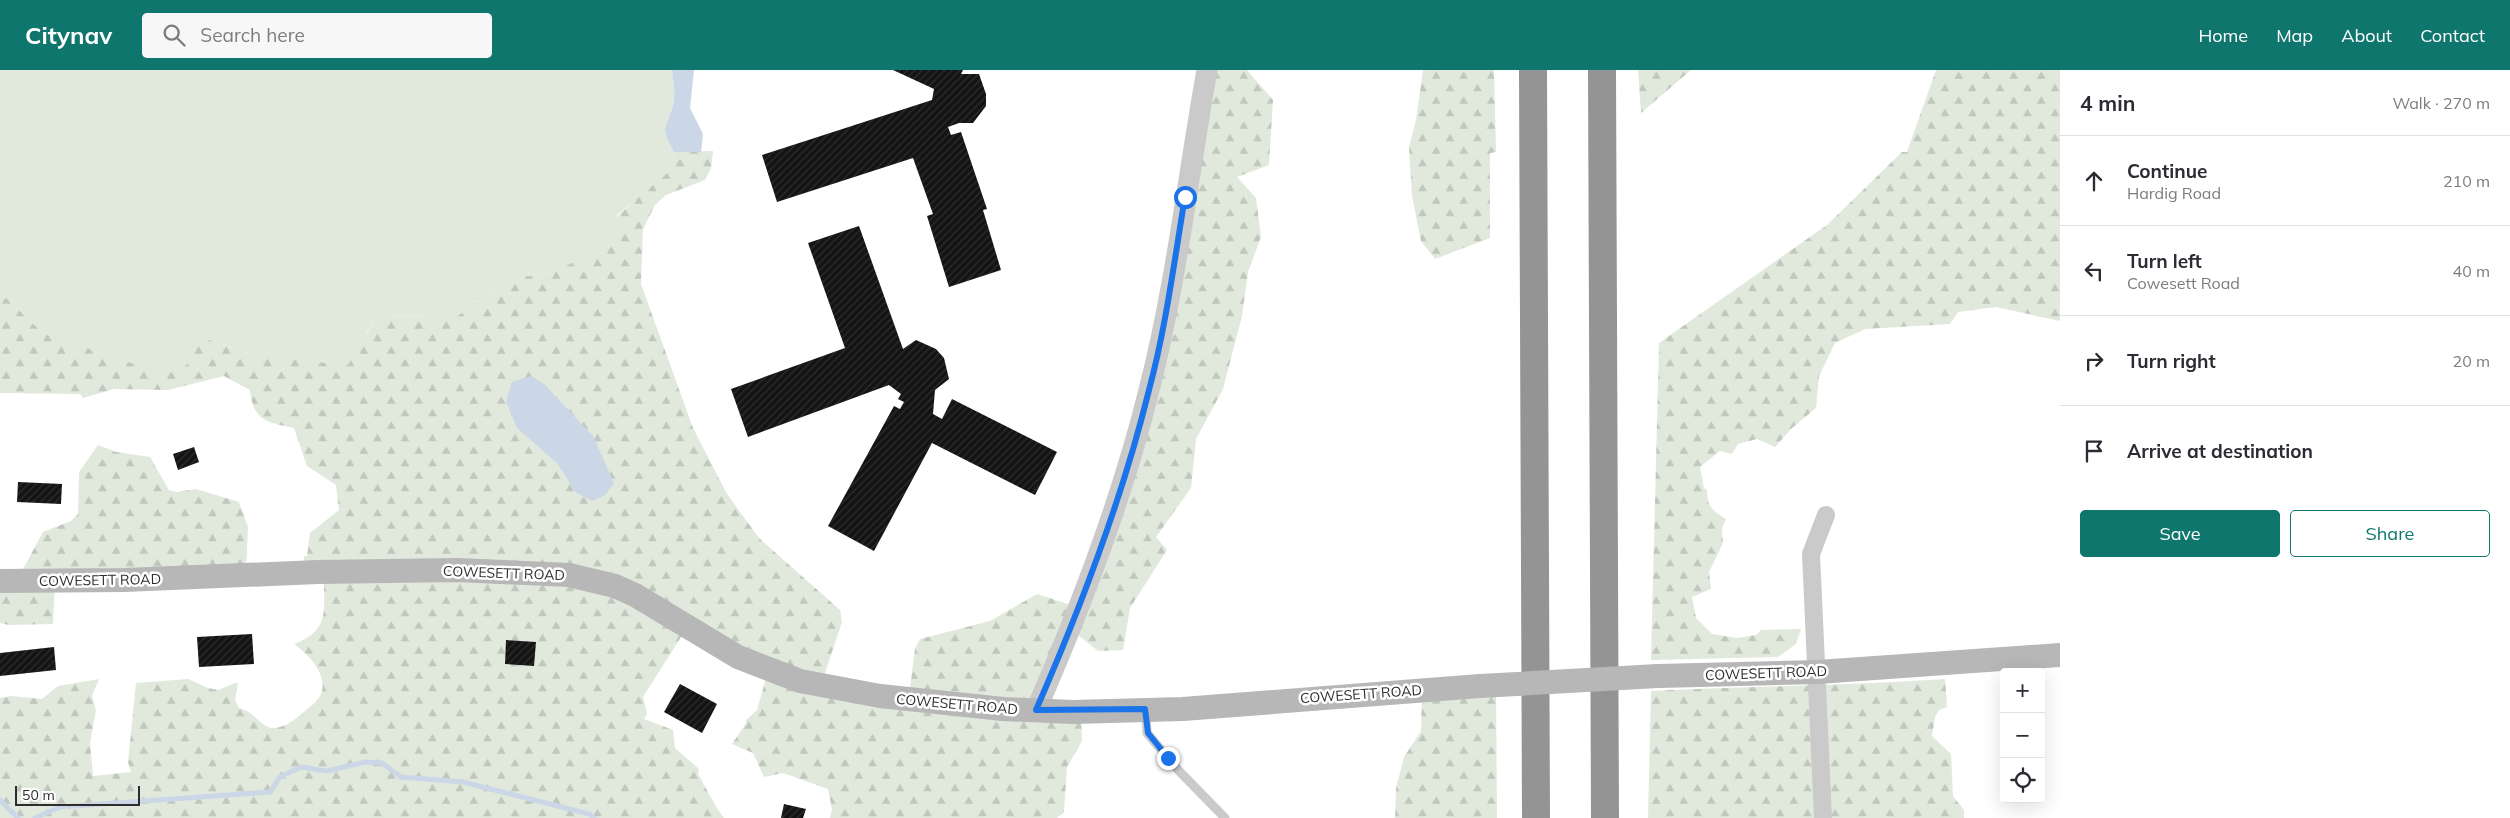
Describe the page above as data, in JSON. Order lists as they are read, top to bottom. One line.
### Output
{"streets":{"main road":["COWESETT ROAD"]},"scale_bar":"50 m","page":{"header":"Citynav","search":"Search here","nav":["Home","Map","About","Contact"],"heading":["4 min","Walk · 270 m"],"list":[["Continue","Hardig Road","210 m"],["Turn left","Cowesett Road","40 m"],["Turn right","20 m"],"Arrive at destination"],"buttons":["Save","Share"],"map_buttons":["+","−"],"scale":"50 m"}}
